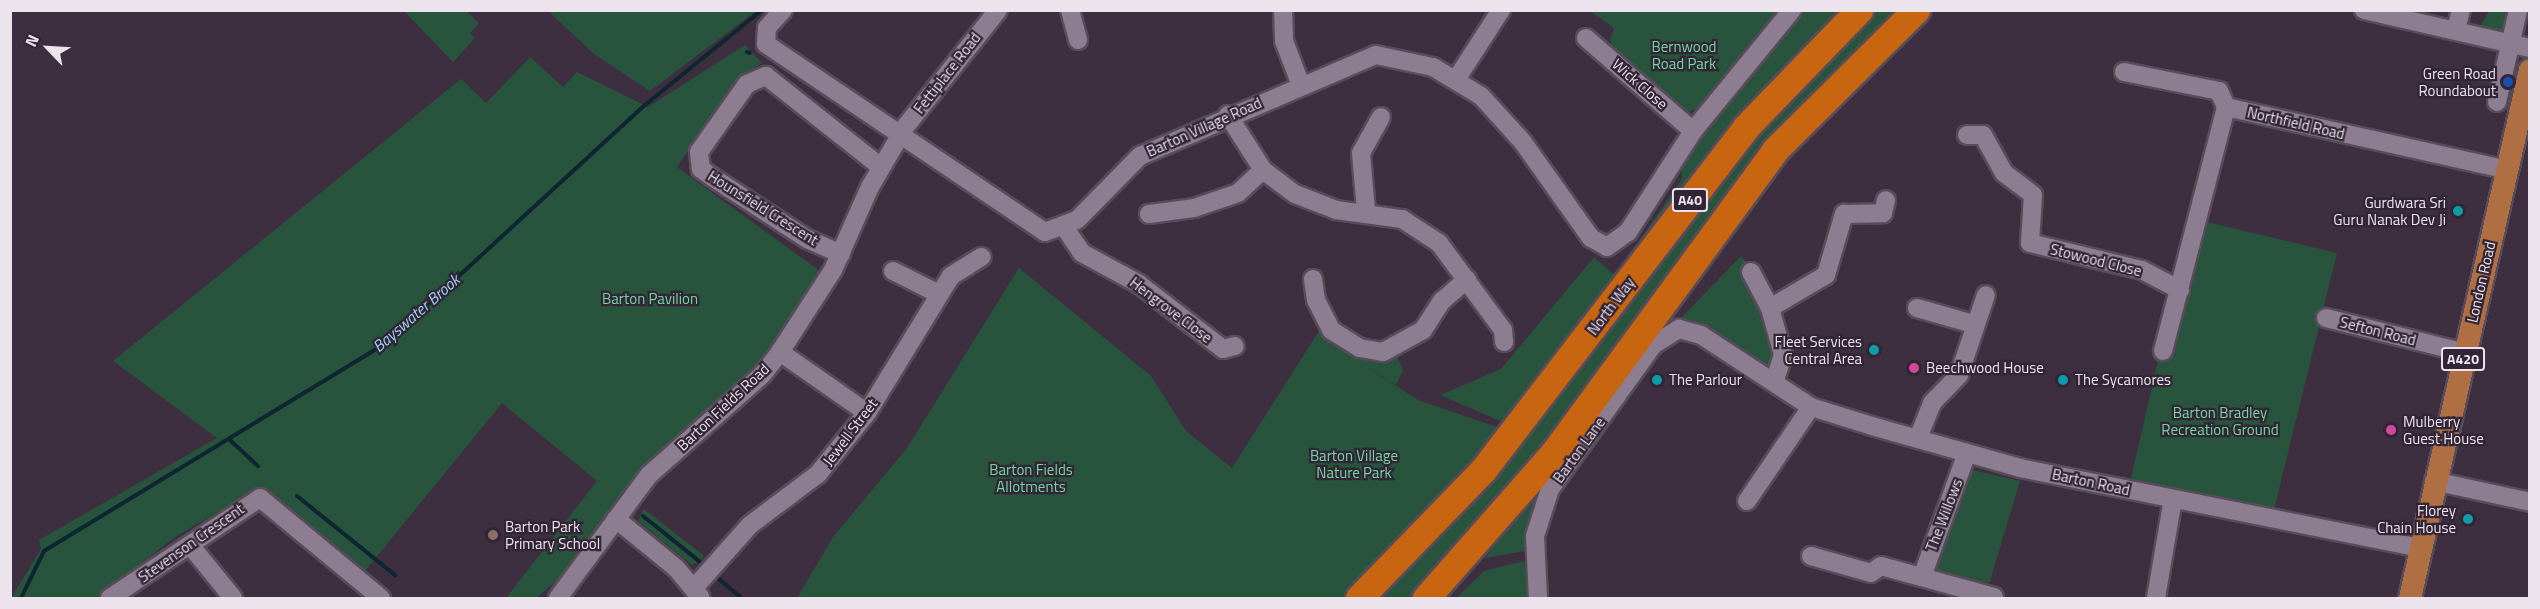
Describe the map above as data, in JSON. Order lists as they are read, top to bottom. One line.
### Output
{"streets":{"highway":["A40","North Way"],"main road":["London Road","A420"],"street":["Fettiplace Road","Wick Close","Northfield Road","Barton Village Road","Hounsfield Crescent","Stowood Close","Hengrove Close","Sefton Road","Barton Fields Road","Jewell Street","Barton Lane","Barton Road","The Willows","Stevenson Crescent"]},"crossings":[["Fettiplace Road","Barton Fields Road"],["Wick Close","Barton Village Road"],["Northfield Road","Stowood Close"],["Northfield Road","London Road"],["Barton Village Road","Hengrove Close"],["Hounsfield Crescent","Barton Fields Road"],["London Road","Sefton Road"],["London Road","Barton Road"],["Barton Lane","Barton Road"],["Barton Road","The Willows"]],"water":["Bayswater Brook"],"parks":["Bernwood Road Park","Barton Pavilion","Barton Bradley Recreation Ground","Barton Village Nature Park","Barton Fields Allotments"],"places":["Green Road Roundabout","Gurdwara Sri Guru Nanak Dev Ji","Fleet Services Central Area","Beechwood House","The Parlour","The Sycamores","Mulberry Guest House","Florey Chain House","Barton Park Primary School"],"north":"top left"}
